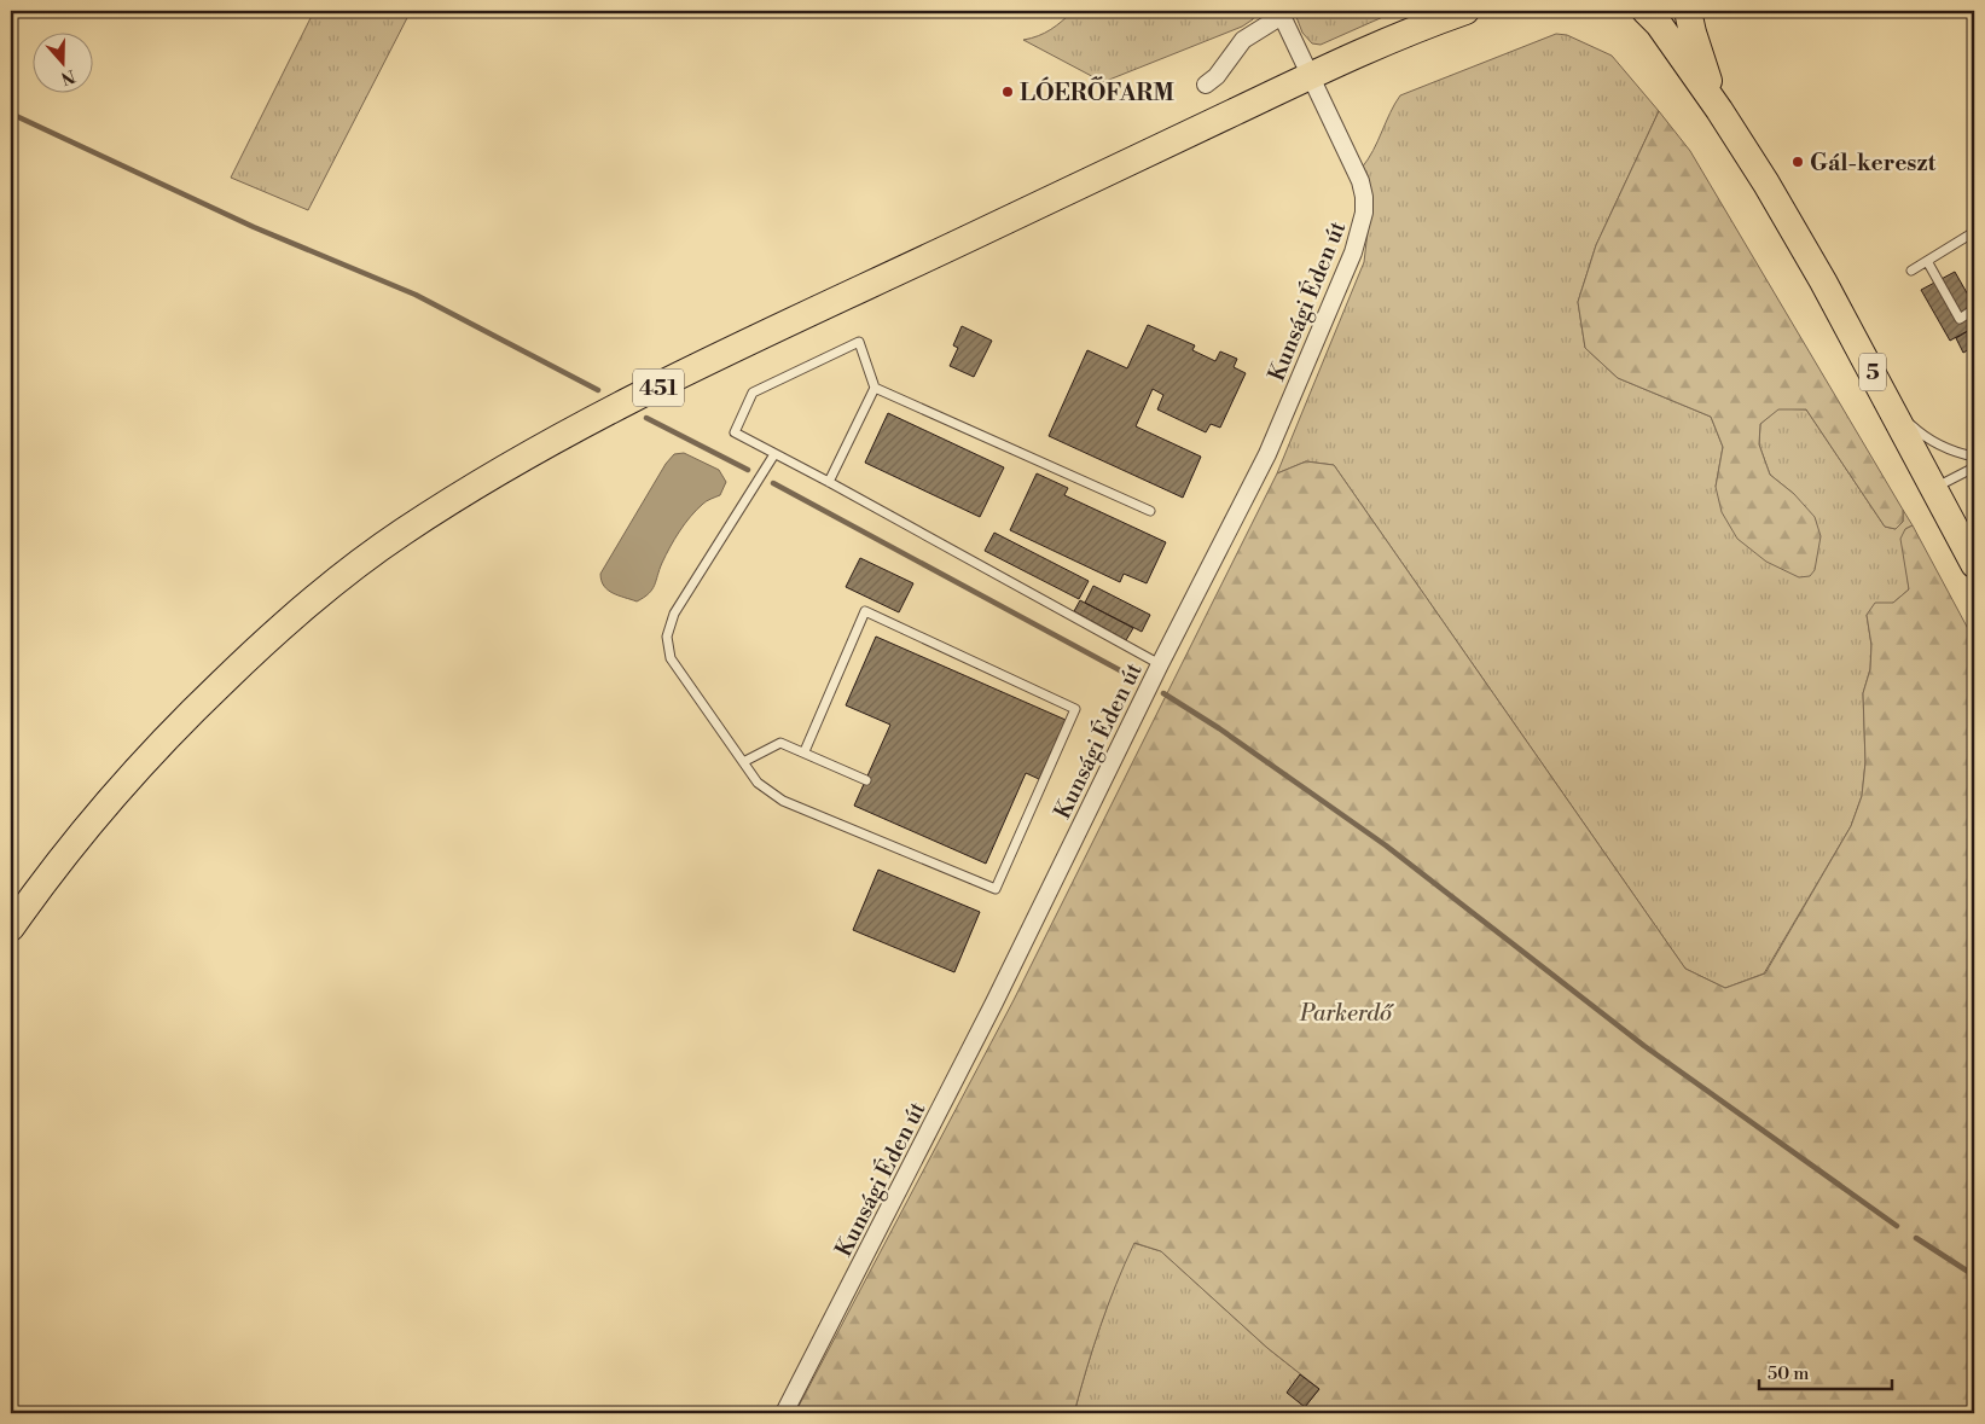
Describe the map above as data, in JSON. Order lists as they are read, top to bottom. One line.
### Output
{"streets":{"main road":["5","451"],"street":["Kunsági Éden út"]},"crossings":[["Kunsági Éden út","451"]],"parks":["Parkerdő"],"places":["LÓERŐFARM","Gál-kereszt"],"scale_bar":"50 m","north":"bottom"}
